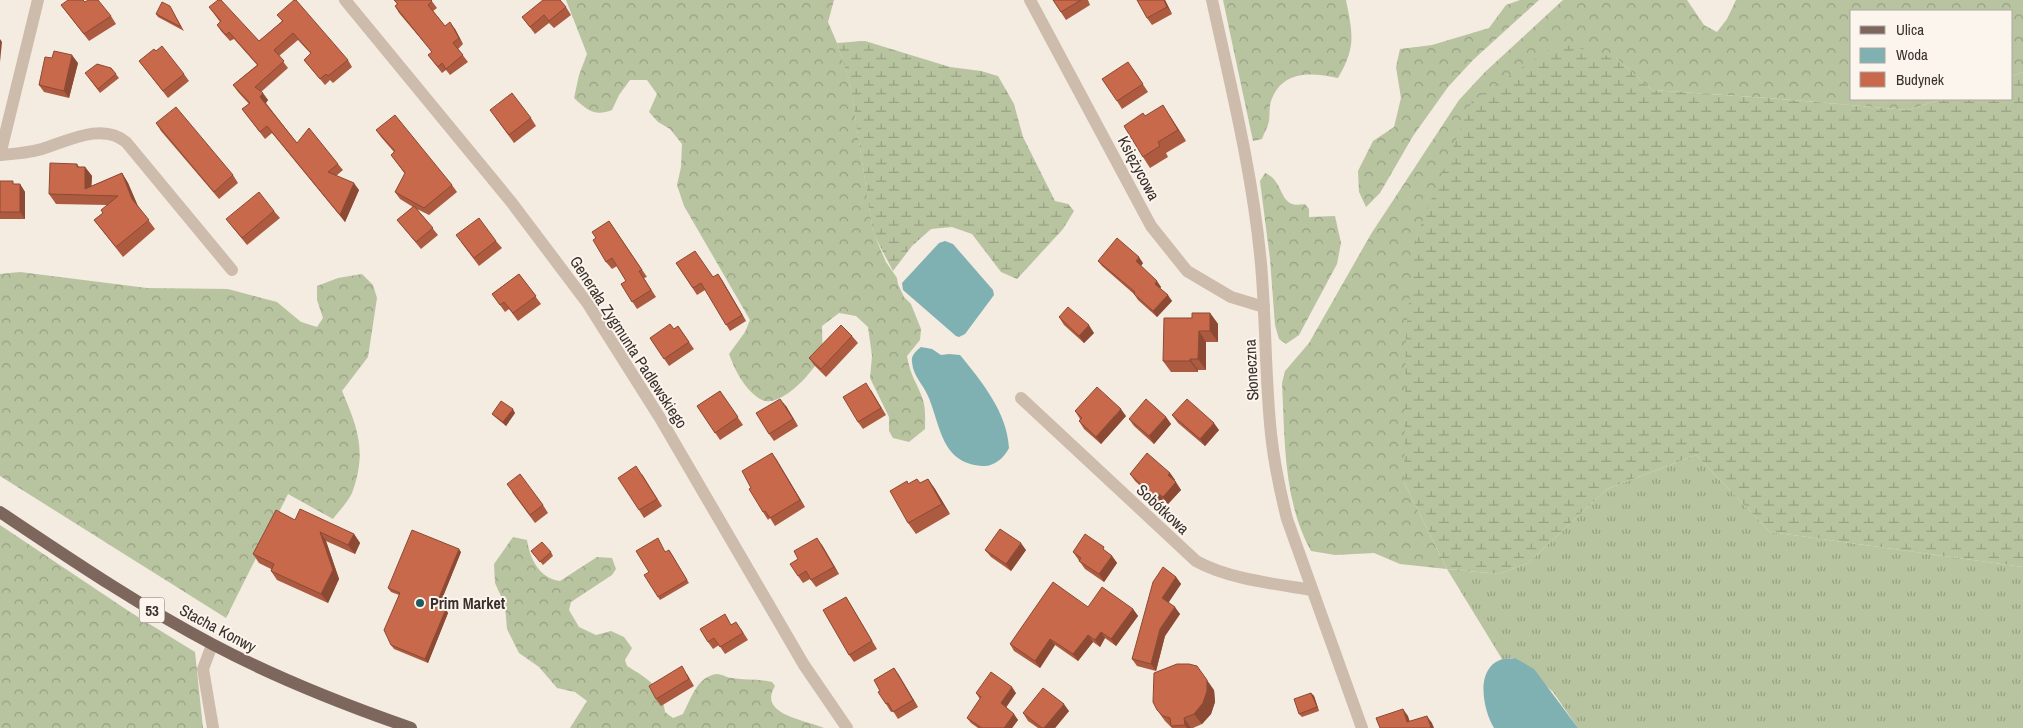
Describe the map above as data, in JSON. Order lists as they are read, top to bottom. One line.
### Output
{"streets":{"main road":["53","Stacha Konwy"],"street":["Księżycowa","Generała Zygmunta Padlewskiego","Słoneczna","Sobótkowa"]},"crossings":[["Księżycowa","Słoneczna"],["Słoneczna","Sobótkowa"]],"places":["Prim Market"],"legend":["Ulica","Woda","Budynek"]}
